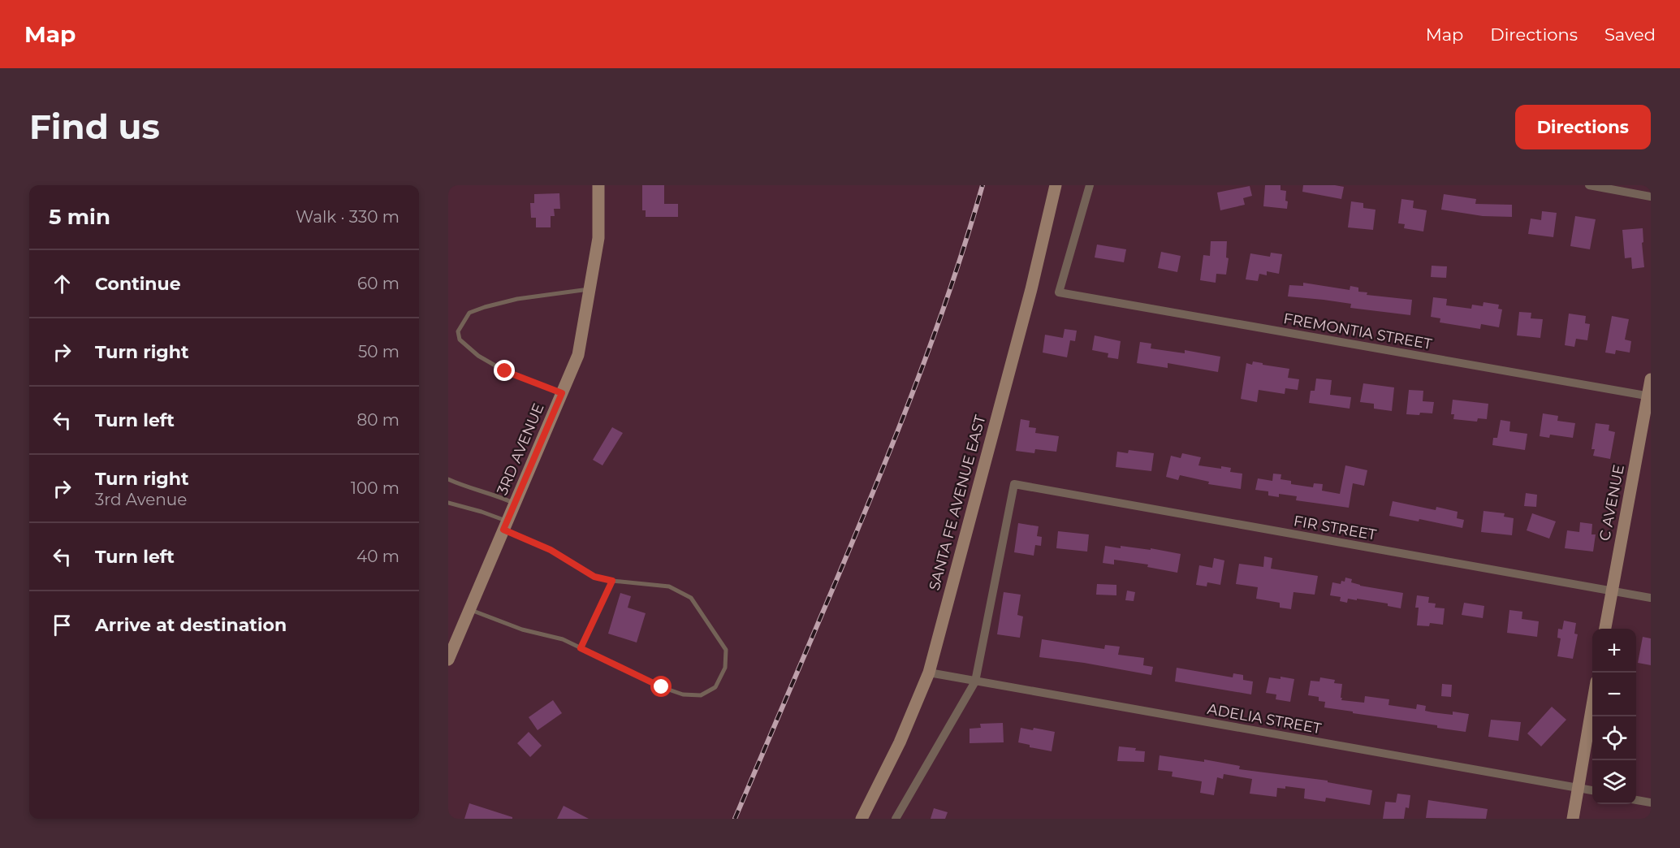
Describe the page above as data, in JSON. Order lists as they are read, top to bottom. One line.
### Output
{"streets":{"street":["FREMONTIA STREET","3RD AVENUE","SANTA FE AVENUE EAST","C AVENUE","FIR STREET","ADELIA STREET"]},"crossings":[["FREMONTIA STREET","C AVENUE"],["SANTA FE AVENUE EAST","ADELIA STREET"],["C AVENUE","FIR STREET"],["FIR STREET","ADELIA STREET"]],"page":{"header":"Map","nav":["Map","Directions","Saved"],"buttons":"Directions","title":"Find us","heading":["5 min","Walk · 330 m"],"list":[["Continue","60 m"],["Turn right","50 m"],["Turn left","80 m"],["Turn right","3rd Avenue","100 m"],["Turn left","40 m"],"Arrive at destination"],"map_buttons":["+","−"]}}
